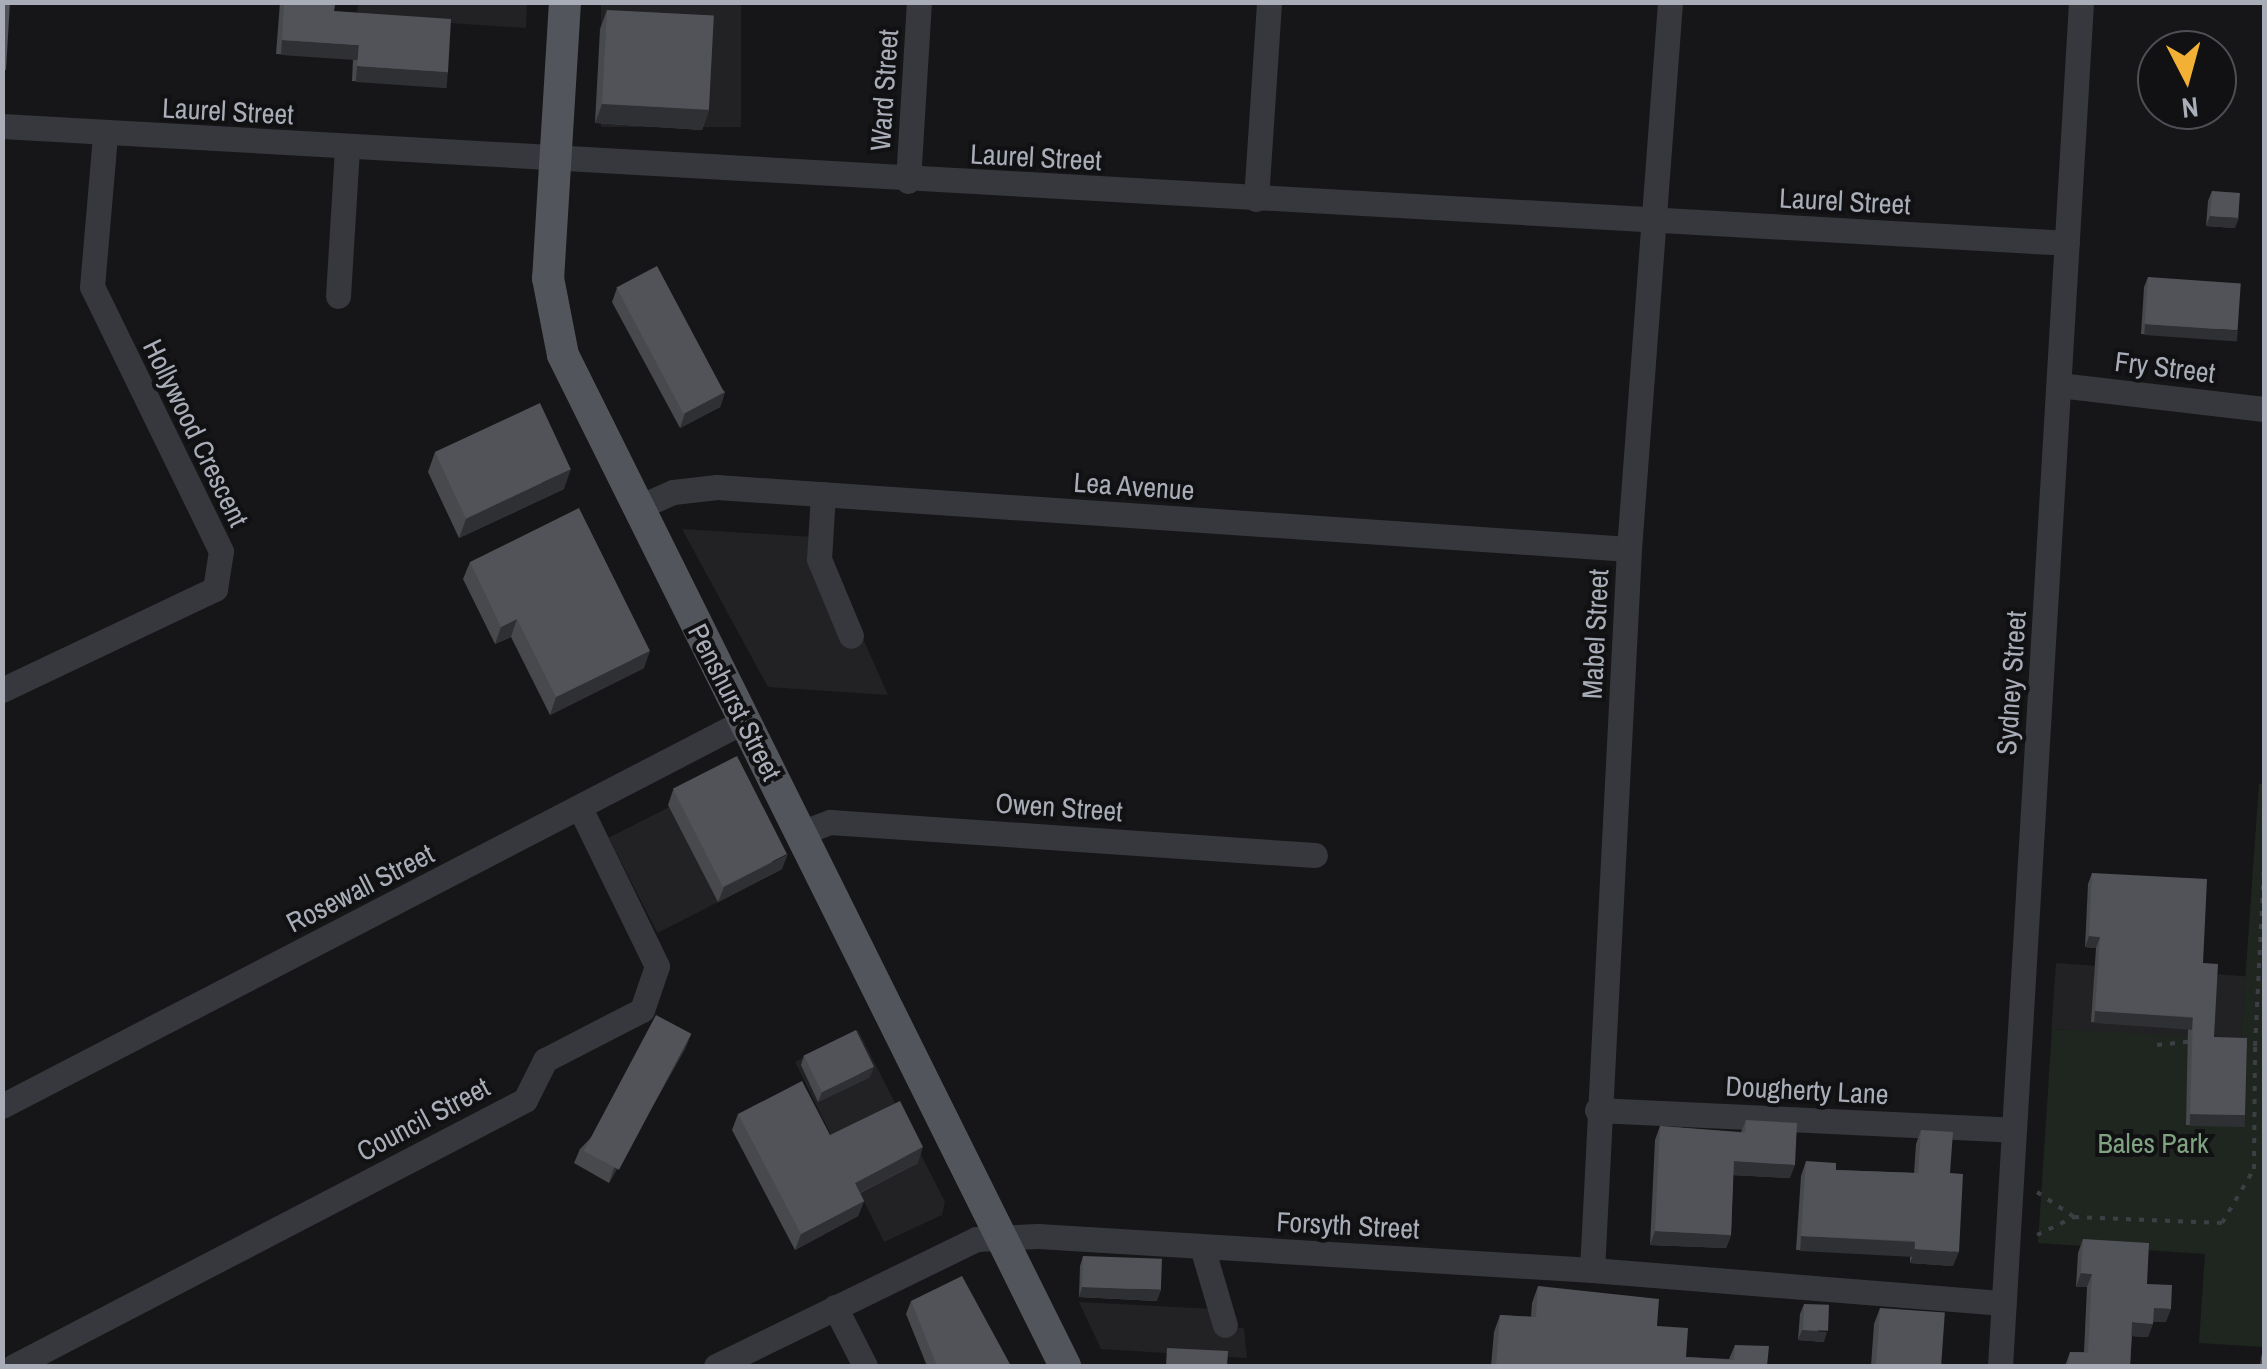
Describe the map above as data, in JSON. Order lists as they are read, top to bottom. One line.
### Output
{"streets":{"main road":["Penshurst Street"],"street":["Ward Street","Laurel Street","Fry Street","Hollywood Crescent","Lea Avenue","Mabel Street","Sydney Street","Owen Street","Rosewall Street","Dougherty Lane","Council Street","Forsyth Street"]},"crossings":[["Ward Street","Laurel Street"],["Laurel Street","Hollywood Crescent"],["Laurel Street","Mabel Street"],["Laurel Street","Sydney Street"],["Laurel Street","Penshurst Street"],["Fry Street","Sydney Street"],["Lea Avenue","Mabel Street"],["Lea Avenue","Penshurst Street"],["Mabel Street","Dougherty Lane"],["Mabel Street","Forsyth Street"],["Sydney Street","Dougherty Lane"],["Sydney Street","Forsyth Street"],["Penshurst Street","Owen Street"],["Penshurst Street","Rosewall Street"],["Penshurst Street","Forsyth Street"],["Rosewall Street","Council Street"]],"parks":["Bales Park"],"north":"bottom"}
